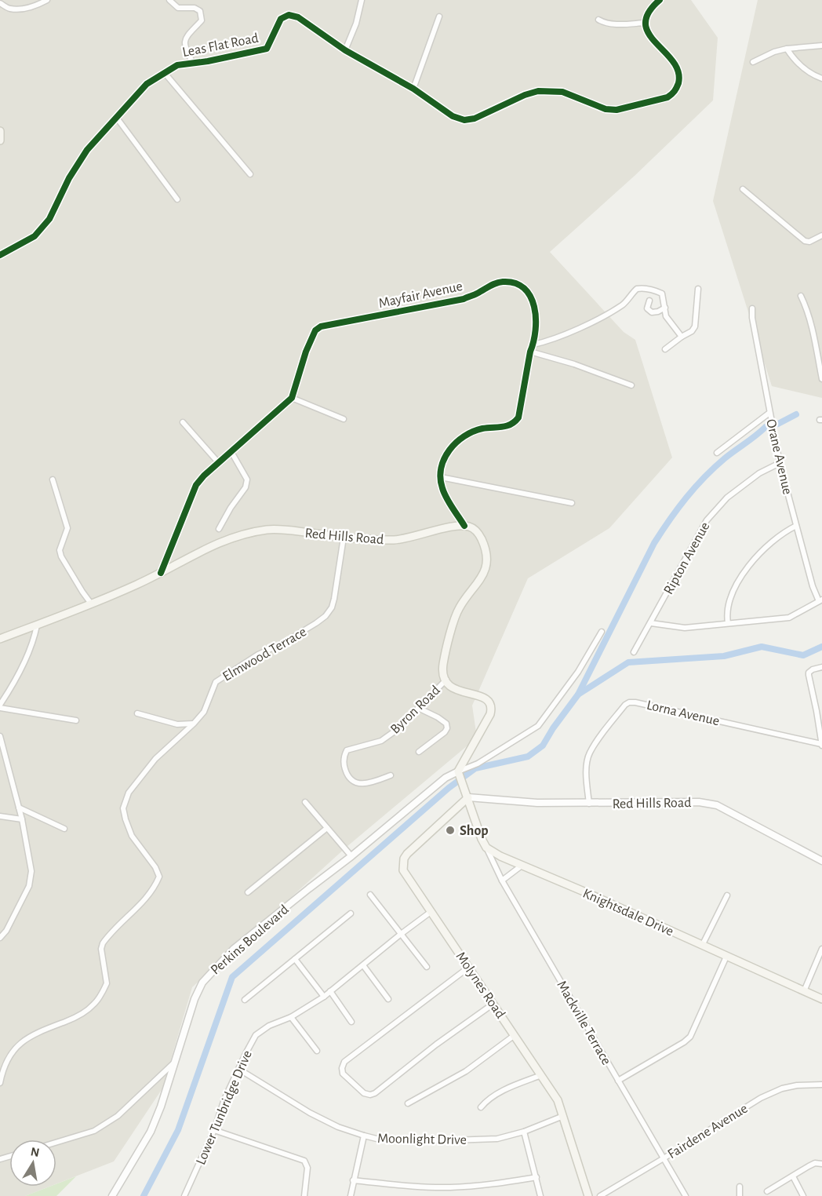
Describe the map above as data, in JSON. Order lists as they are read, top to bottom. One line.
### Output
{"streets":{"main road":["Red Hills Road","Knightsdale Drive","Molynes Road"],"street":["Leas Flat Road","Mayfair Avenue","Orane Avenue","Ripton Avenue","Elmwood Terrace","Byron Road","Lorna Avenue","Perkins Boulevard","Mackville Terrace","Lower Tunbridge Drive","Fairdene Avenue","Moonlight Drive"]},"crossings":[["Orane Avenue","Ripton Avenue"],["Red Hills Road","Elmwood Terrace"],["Red Hills Road","Lorna Avenue"],["Red Hills Road","Molynes Road"],["Knightsdale Drive","Mackville Terrace"],["Molynes Road","Lower Tunbridge Drive"],["Molynes Road","Moonlight Drive"],["Mackville Terrace","Fairdene Avenue"],["Lower Tunbridge Drive","Moonlight Drive"]],"places":["Shop"],"north":"top"}
